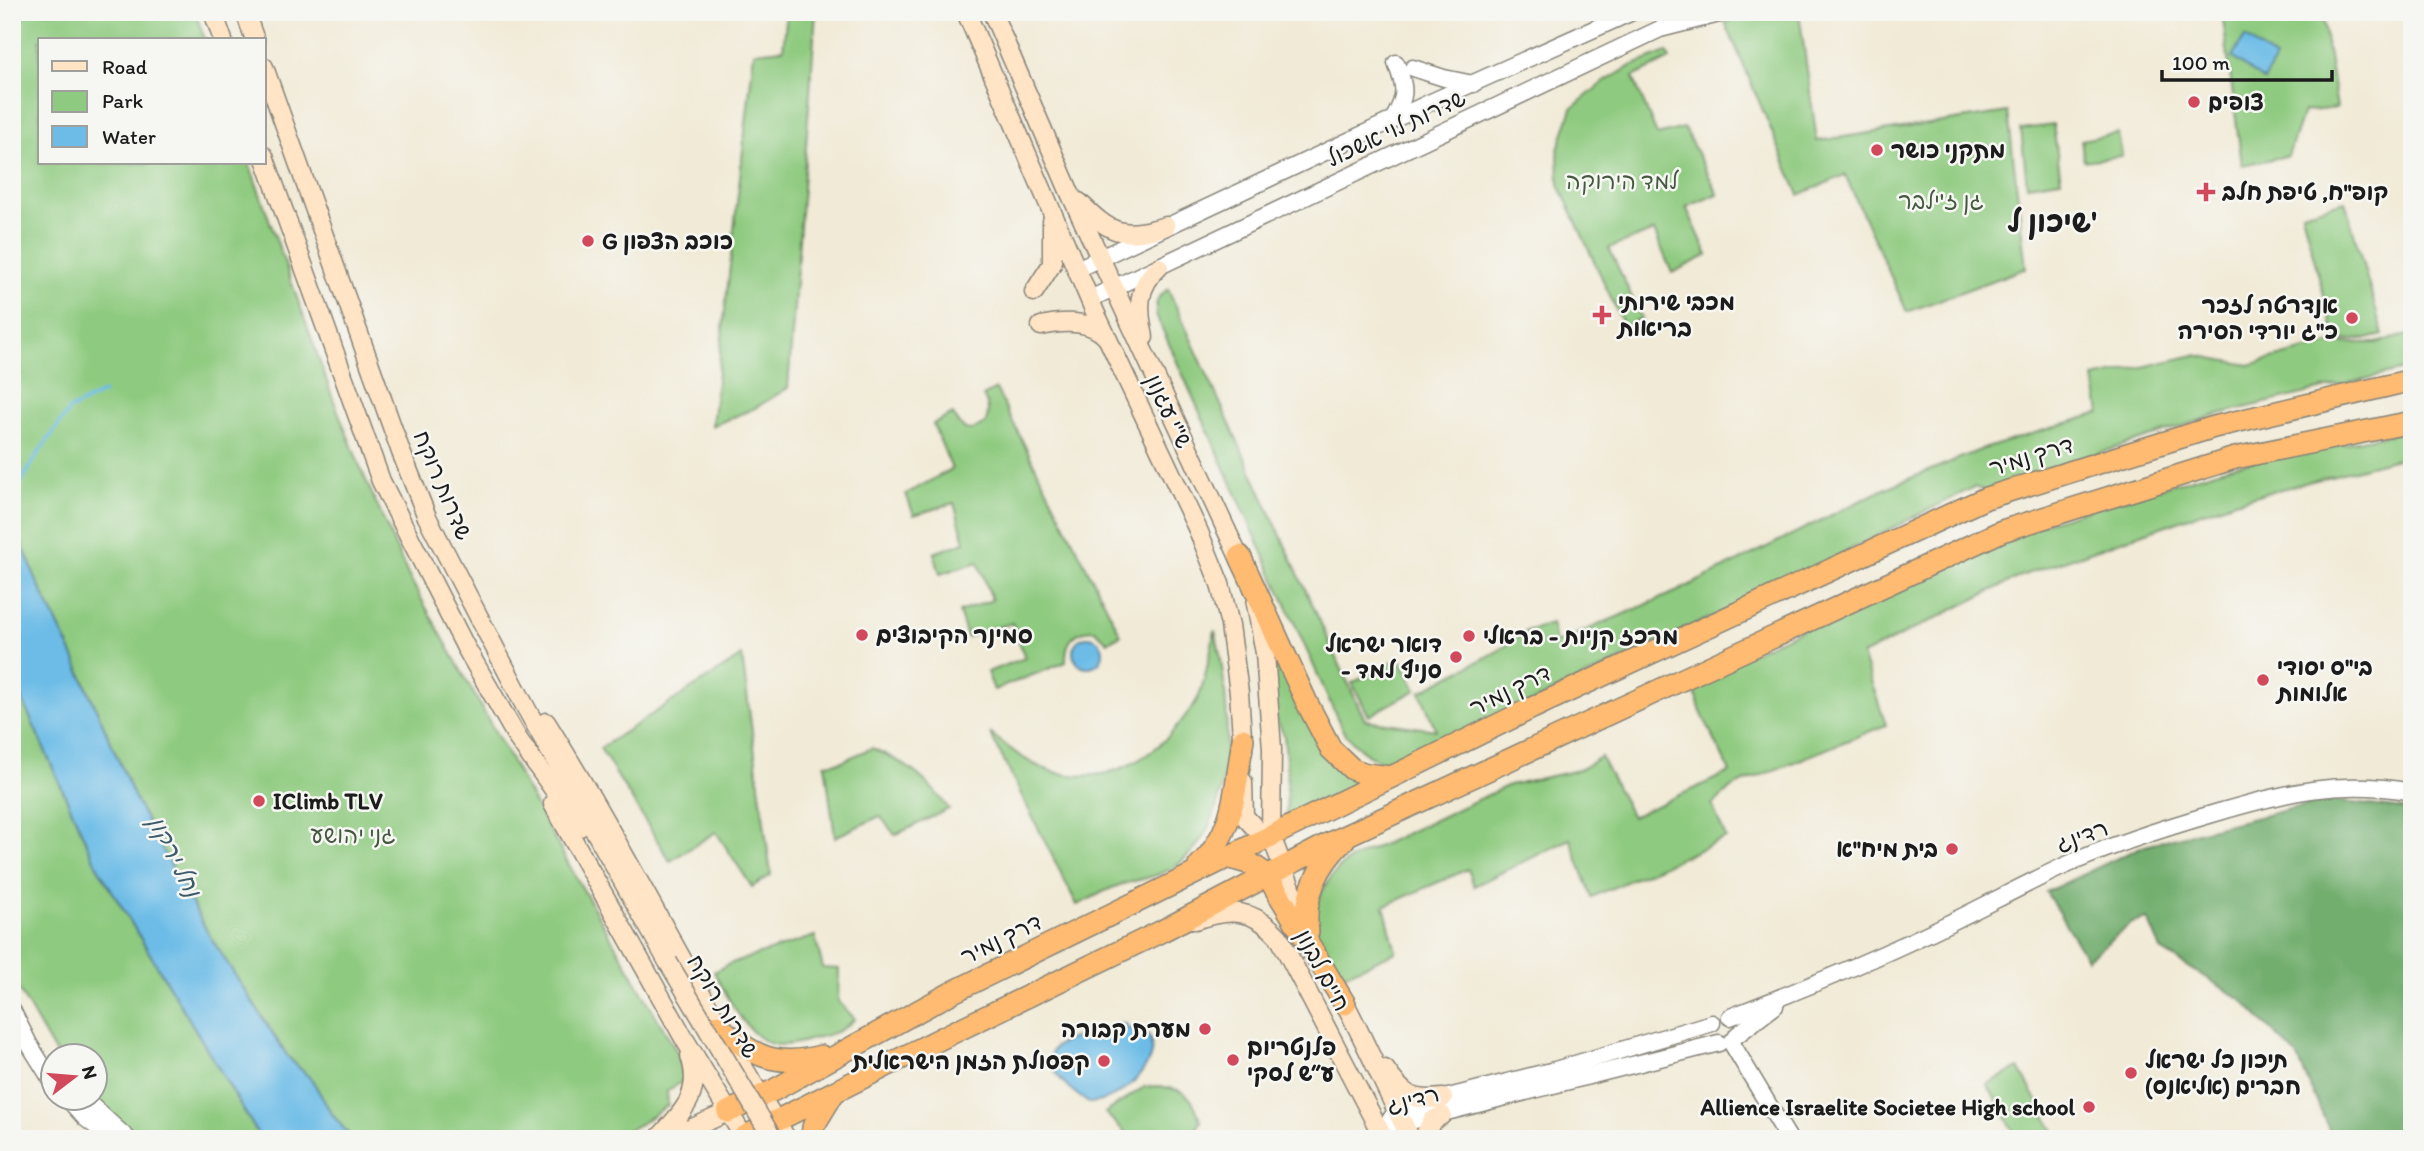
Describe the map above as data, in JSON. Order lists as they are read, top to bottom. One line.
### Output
{"streets":{"highway":["דרך נמיר"],"main road":["ש''י עגנון","שדרות רוקח","חיים לבנון"],"street":["שדרות לוי אשכול","רדינג"]},"crossings":[["שדרות לוי אשכול","ש''י עגנון"],["ש''י עגנון","דרך נמיר"],["רדינג","חיים לבנון"]],"districts":["שיכון ל'"],"water":["נחל ירקון"],"parks":["למד הירוקה","גן ז'ילבר","גני יהושע"],"places":{"other":["צופים","מתקני כושר","G כוכב הצפון","אנדרטה לזכר כ\"ג יורדי הסירה","סמינר הקיבוצים","מרכז קניות - בראלי","דואר ישראל - סניף למד","בי\"ס יסודי אלומות","IClimb TLV","בית מיח\"א","מערת קבורה","פלנטריום ע״ש לסקי","קפסולת הזמן הישראלית","תיכון כל ישראל חברים (אליאנס)","Allience Israelite Societee High school"],"health":["קופ\"ח, טיפת חלב","מכבי שירותי בריאות"]},"legend":["Road","Park","Water"],"scale_bar":"100 m","north":"right"}
